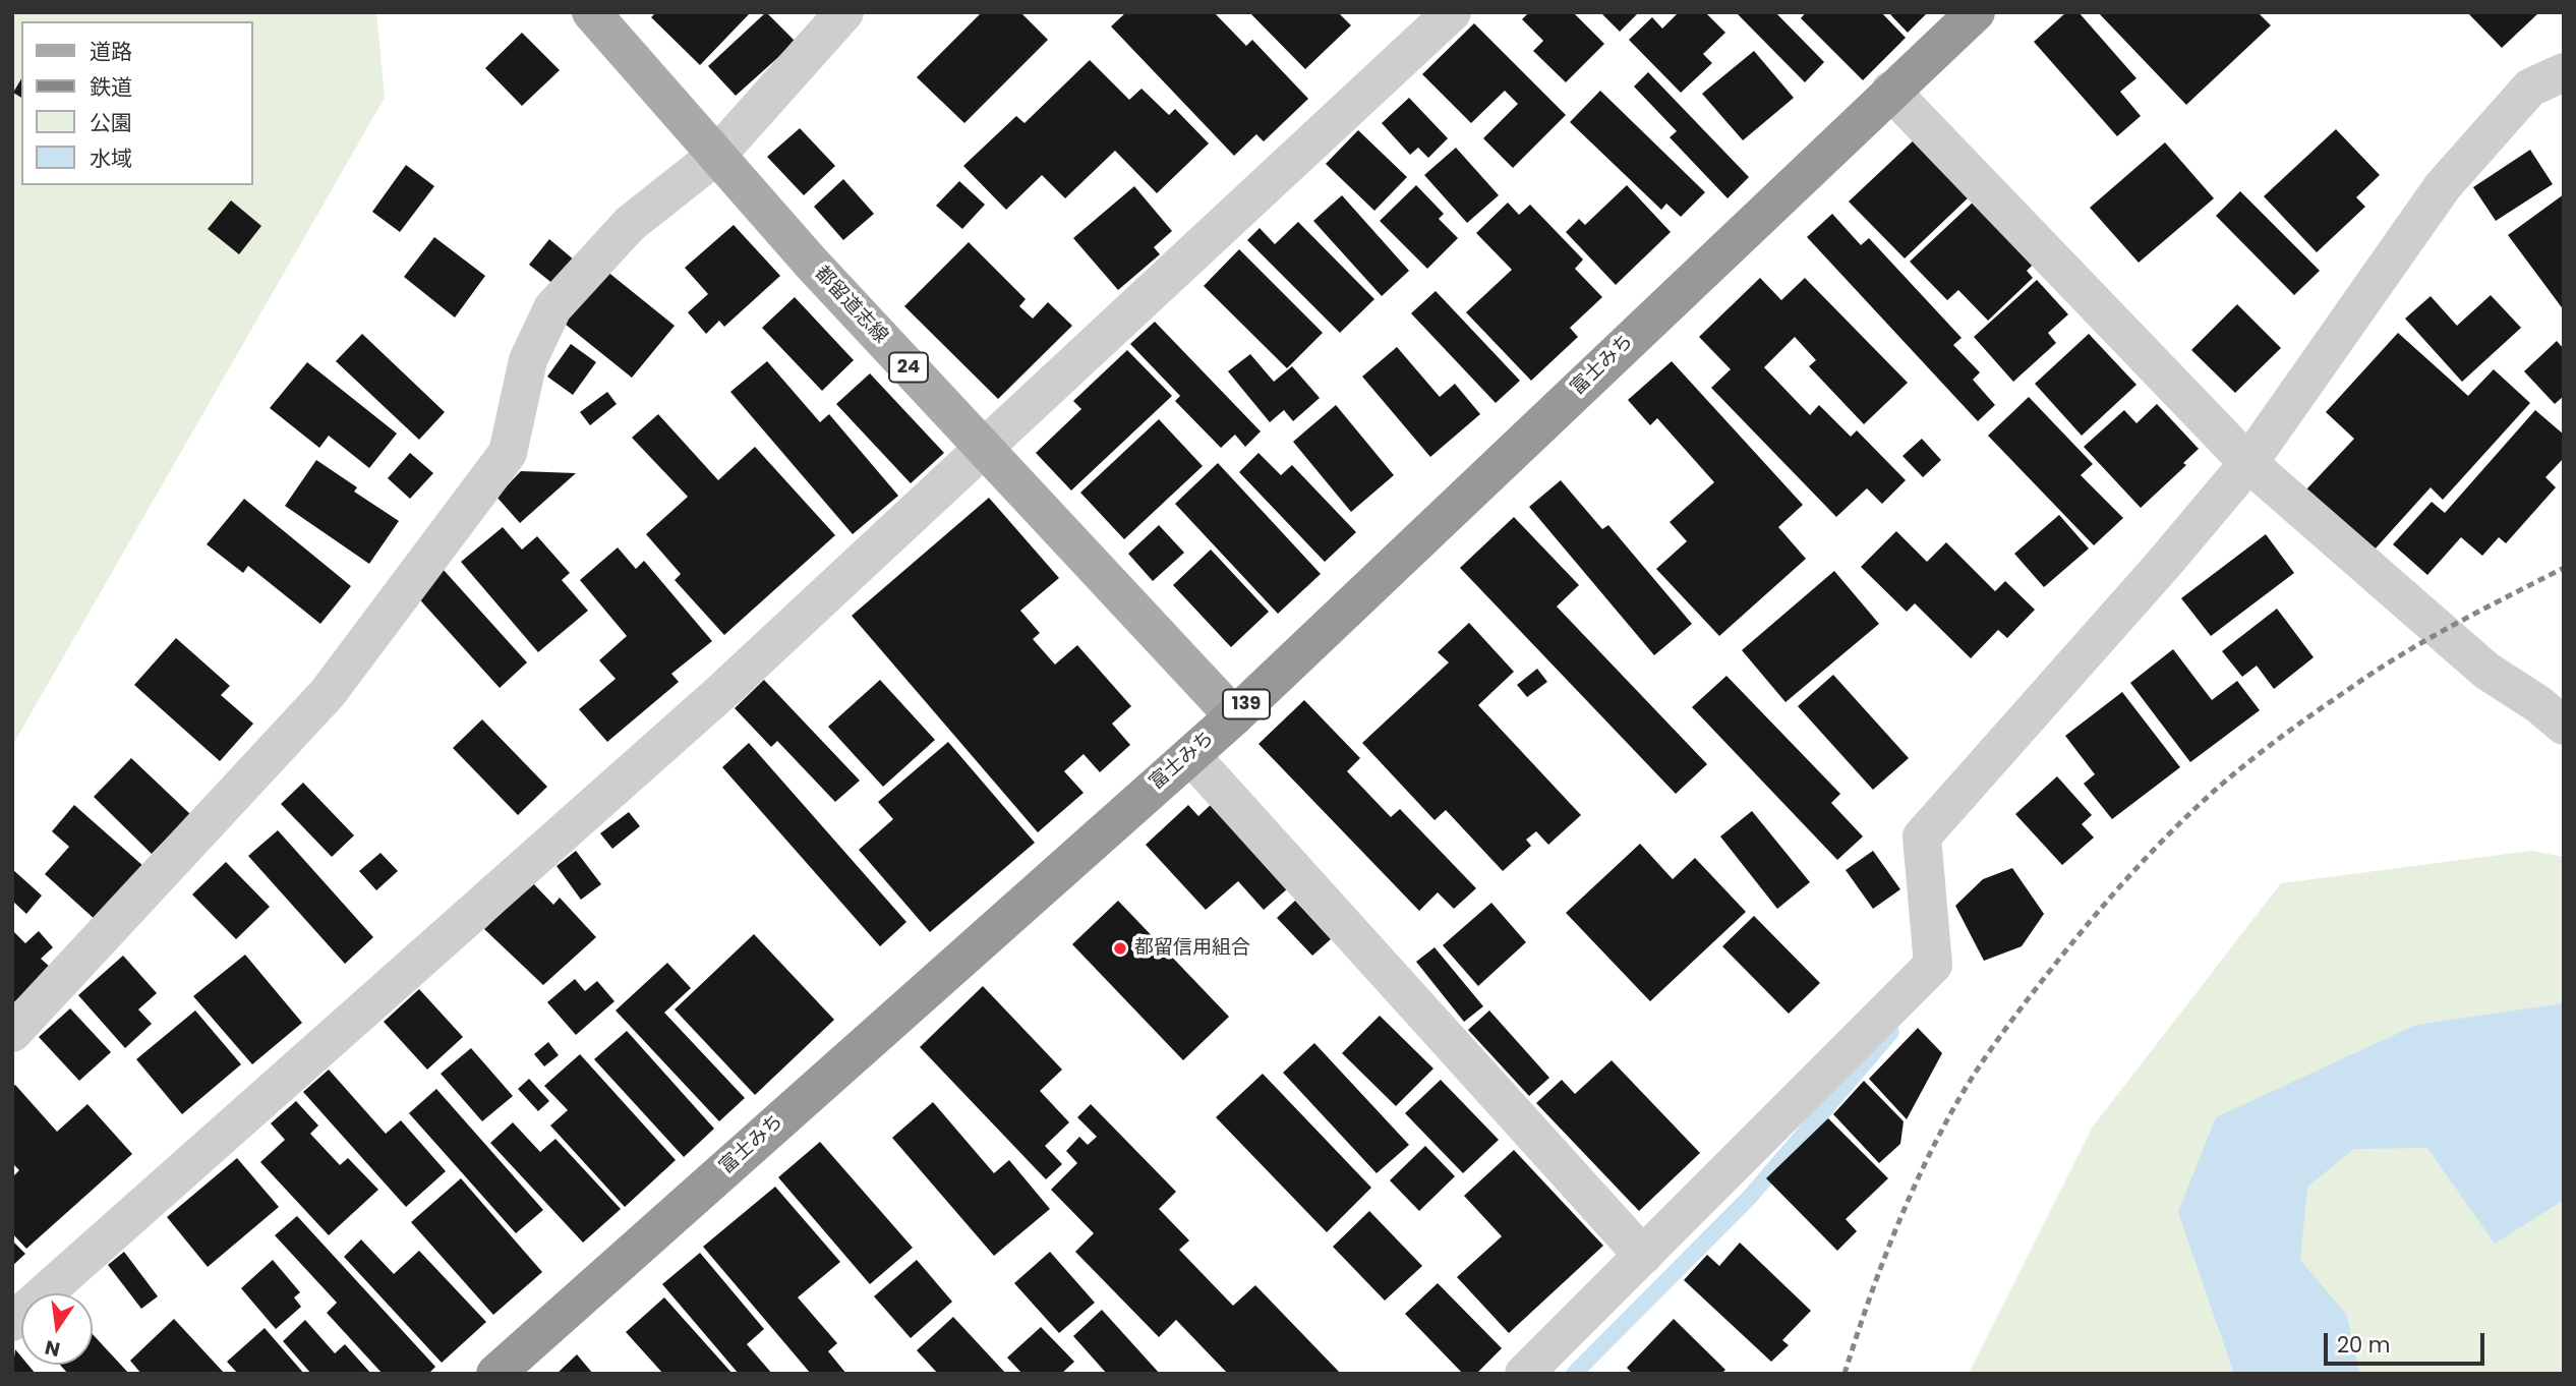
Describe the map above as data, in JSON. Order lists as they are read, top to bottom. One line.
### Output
{"streets":{"highway":["富士みち","139"],"main road":["都留道志線","24"]},"crossings":[["都留道志線","富士みち"]],"places":["都留信用組合"],"legend":["道路","鉄道","公園","水域"],"scale_bar":"20 m","north":"bottom"}
